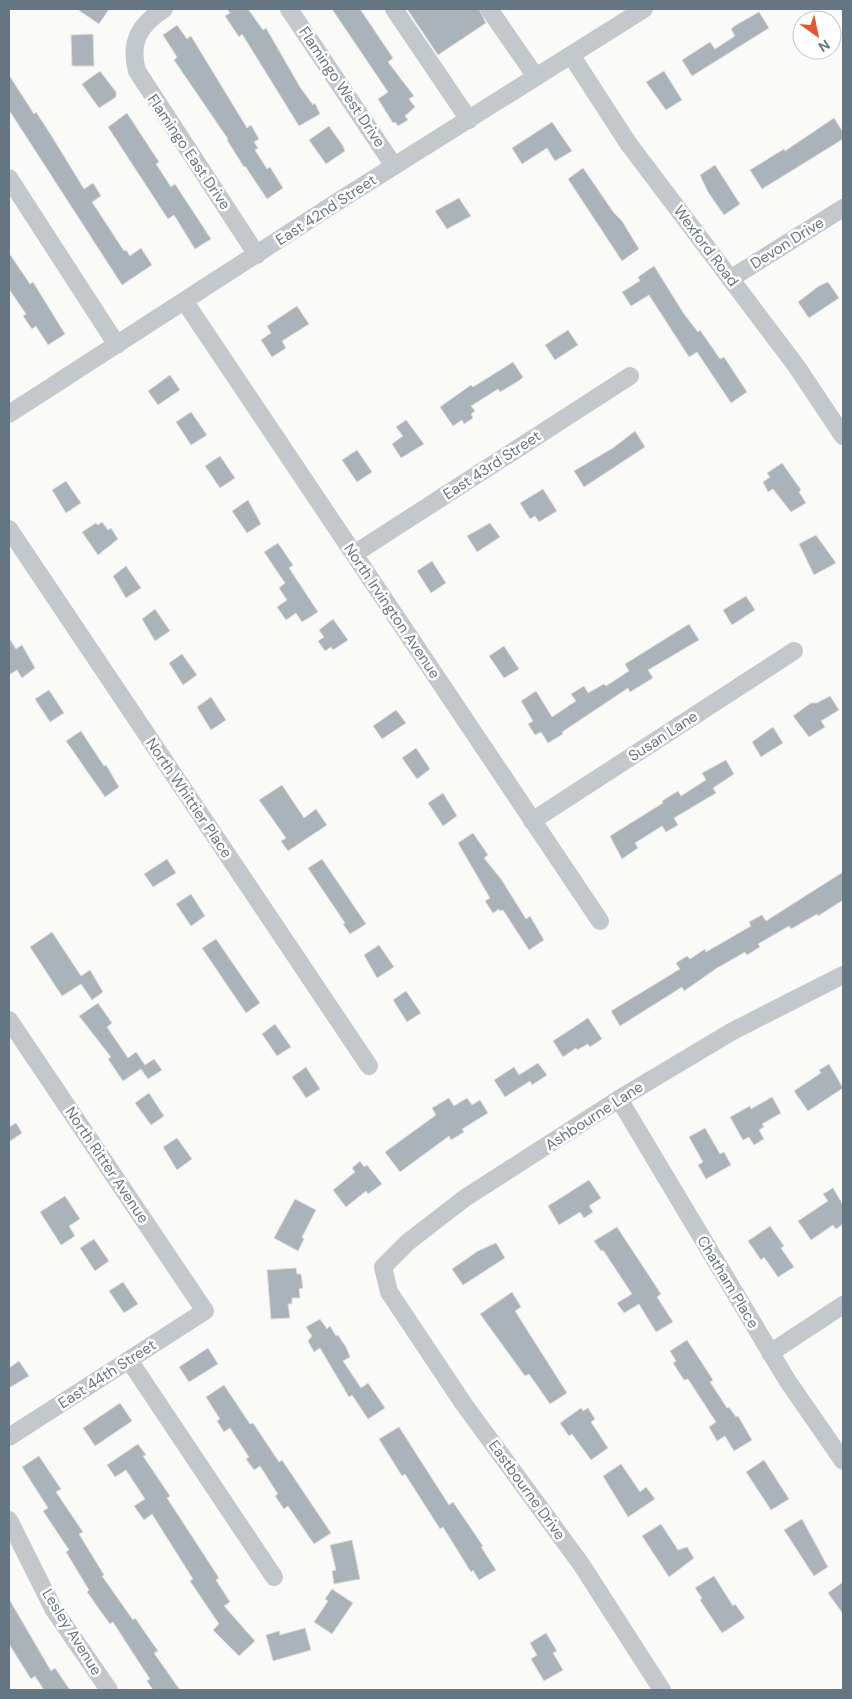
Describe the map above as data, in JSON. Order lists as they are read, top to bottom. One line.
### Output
{"streets":{"street":["Flamingo West Drive","Flamingo East Drive","East 42nd Street","Devon Drive","Wexford Road","East 43rd Street","North Irvington Avenue","Susan Lane","North Whittier Place","Ashbourne Lane","North Ritter Avenue","Chatham Place","East 44th Street","Eastbourne Drive","Lesley Avenue"]},"crossings":[["Flamingo West Drive","East 42nd Street"],["Flamingo East Drive","East 42nd Street"],["East 42nd Street","Wexford Road"],["East 42nd Street","North Irvington Avenue"],["Devon Drive","Wexford Road"],["East 43rd Street","North Irvington Avenue"],["North Irvington Avenue","Susan Lane"],["Ashbourne Lane","Chatham Place"],["Ashbourne Lane","Eastbourne Drive"],["North Ritter Avenue","East 44th Street"]],"north":"bottom right"}
